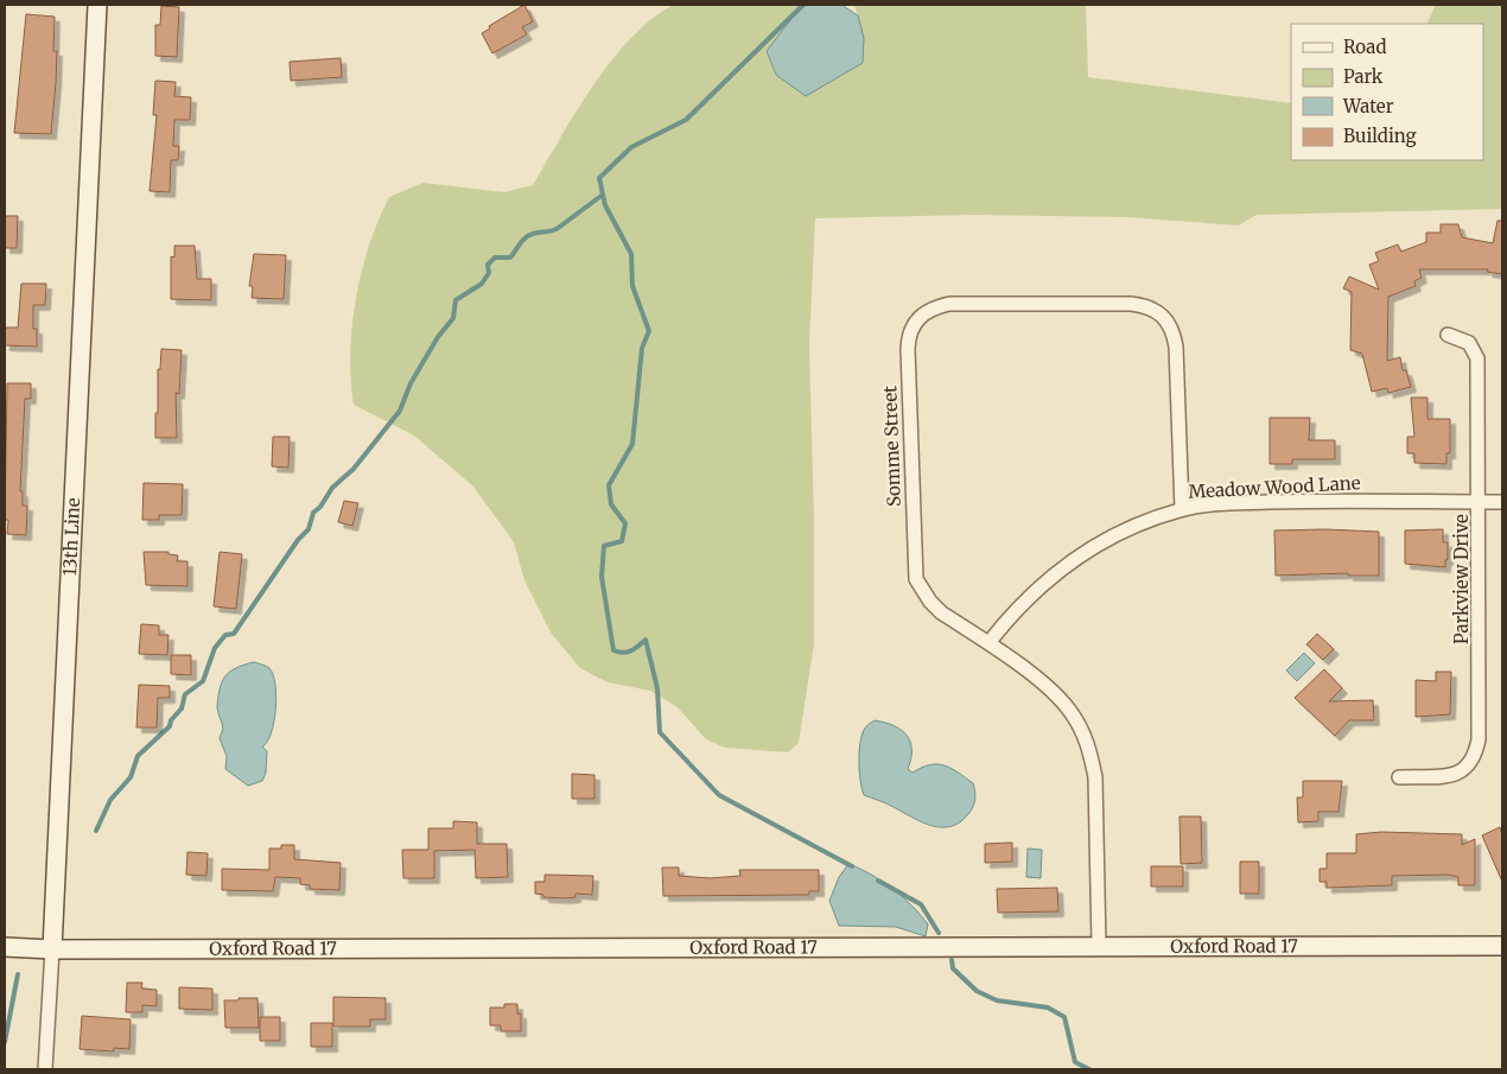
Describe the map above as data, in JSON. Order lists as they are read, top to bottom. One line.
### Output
{"streets":{"main road":["13th Line","Oxford Road 17"],"street":["Somme Street","Meadow Wood Lane","Parkview Drive"]},"crossings":[["Somme Street","Meadow Wood Lane"],["Somme Street","Oxford Road 17"],["Meadow Wood Lane","Parkview Drive"],["13th Line","Oxford Road 17"]],"legend":["Road","Park","Water","Building"]}
